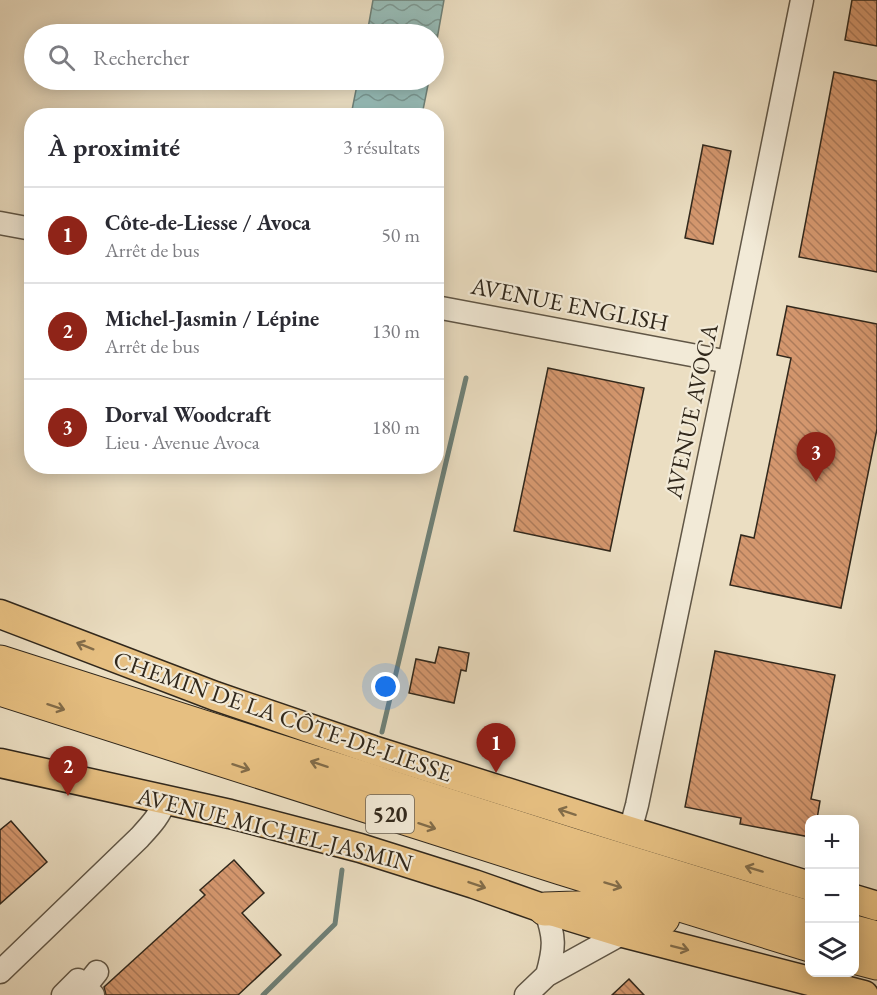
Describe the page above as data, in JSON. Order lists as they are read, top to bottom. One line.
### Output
{"streets":{"highway":["520"],"main road":["CHEMIN DE LA CÔTE-DE-LIESSE","AVENUE MICHEL-JASMIN"],"street":["AVENUE ENGLISH","AVENUE AVOCA"]},"crossings":[["AVENUE ENGLISH","AVENUE AVOCA"],["AVENUE AVOCA","CHEMIN DE LA CÔTE-DE-LIESSE"]],"one_way":["CHEMIN DE LA CÔTE-DE-LIESSE","AVENUE MICHEL-JASMIN"],"page":{"search":"Rechercher","heading":["À proximité","3 résultats"],"list":[{"mark":"1","name":"Côte-de-Liesse / Avoca","note":"Arrêt de bus","value":"50 m"},{"mark":"2","name":"Michel-Jasmin / Lépine","note":"Arrêt de bus","value":"130 m"},{"mark":"3","name":"Dorval Woodcraft","note":"Lieu · Avenue Avoca","value":"180 m"}],"pins":["3","1","2"],"map_buttons":["+","−"]}}
